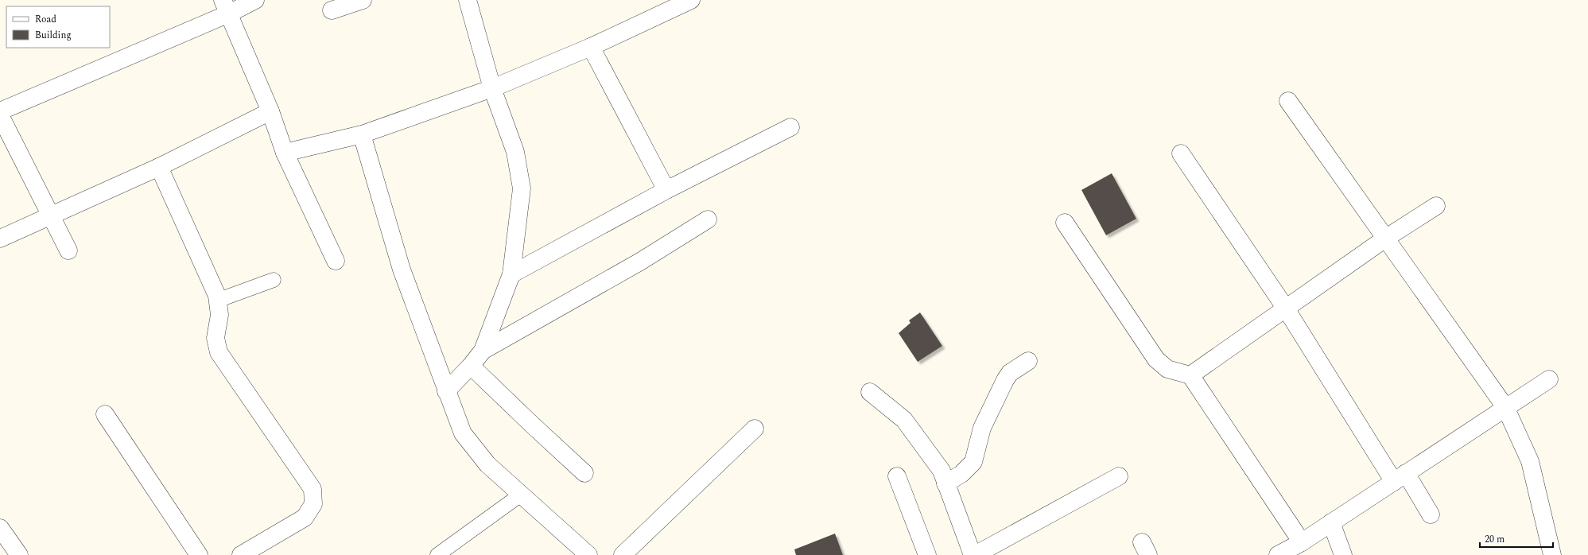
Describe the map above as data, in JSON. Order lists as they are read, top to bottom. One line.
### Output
{"legend":["Road","Building"],"scale_bar":"20 m"}
